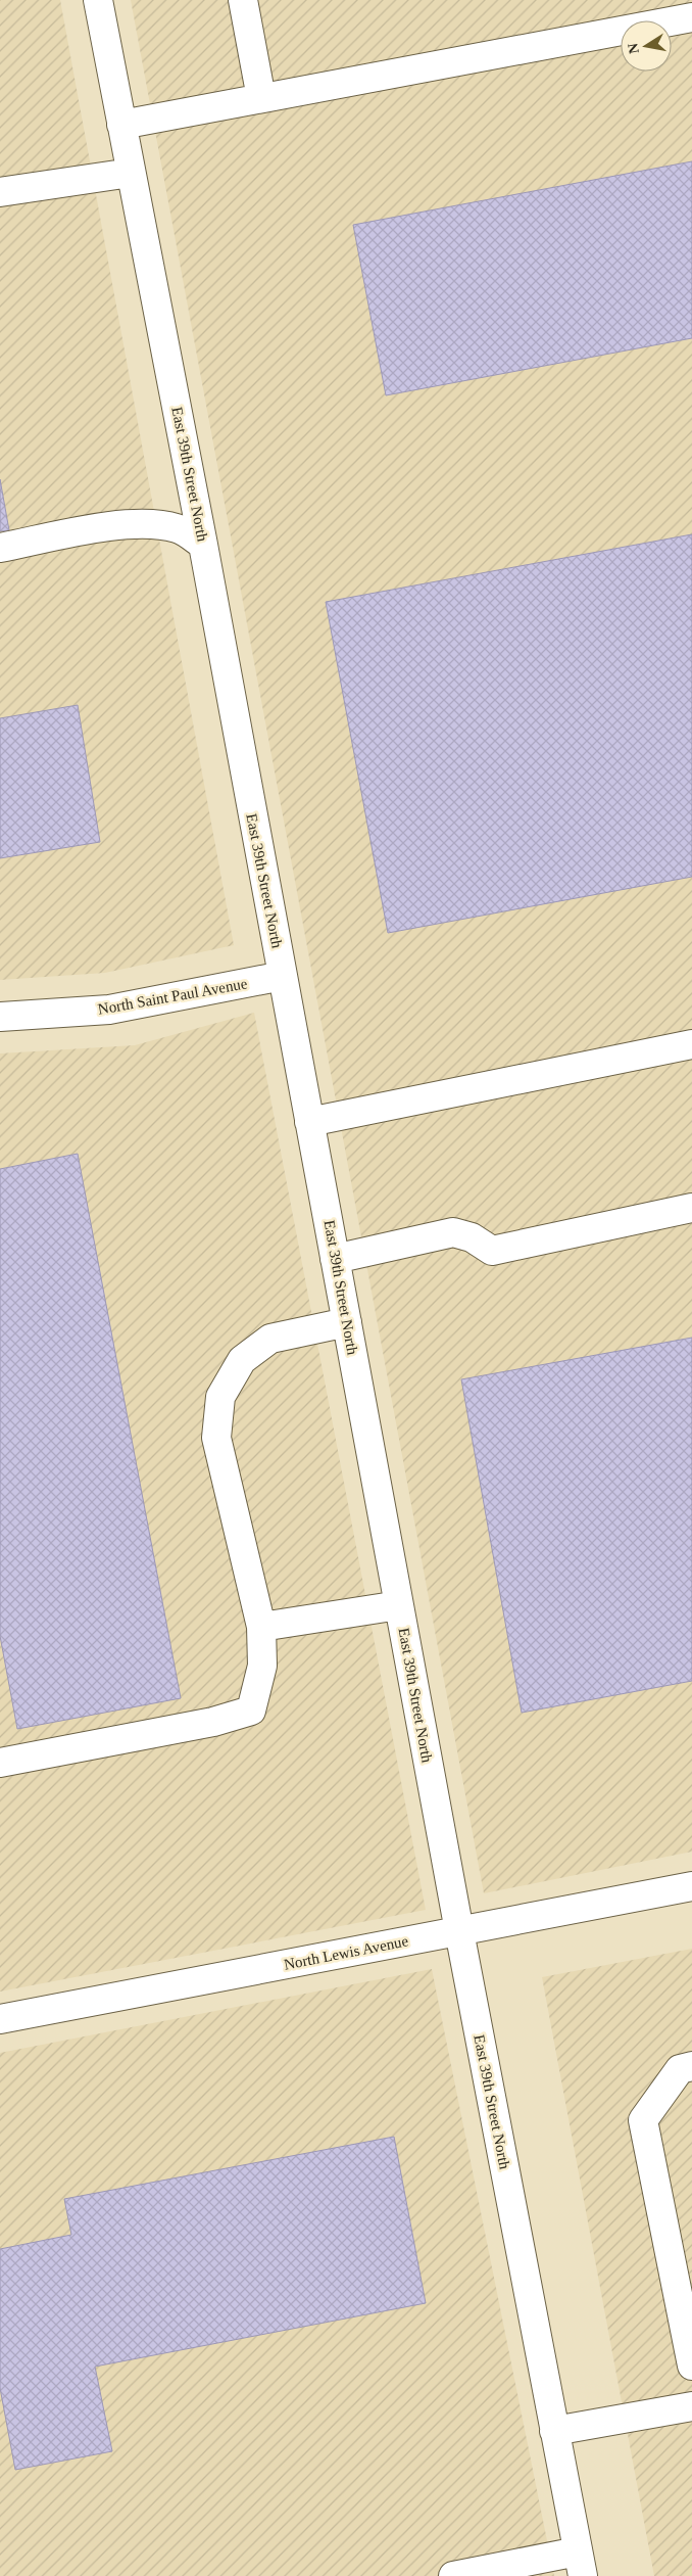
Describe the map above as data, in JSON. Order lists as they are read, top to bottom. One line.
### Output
{"streets":{"street":["East 39th Street North","North Saint Paul Avenue","North Lewis Avenue"]},"crossings":[["East 39th Street North","North Saint Paul Avenue"],["East 39th Street North","North Lewis Avenue"]],"north":"left"}
